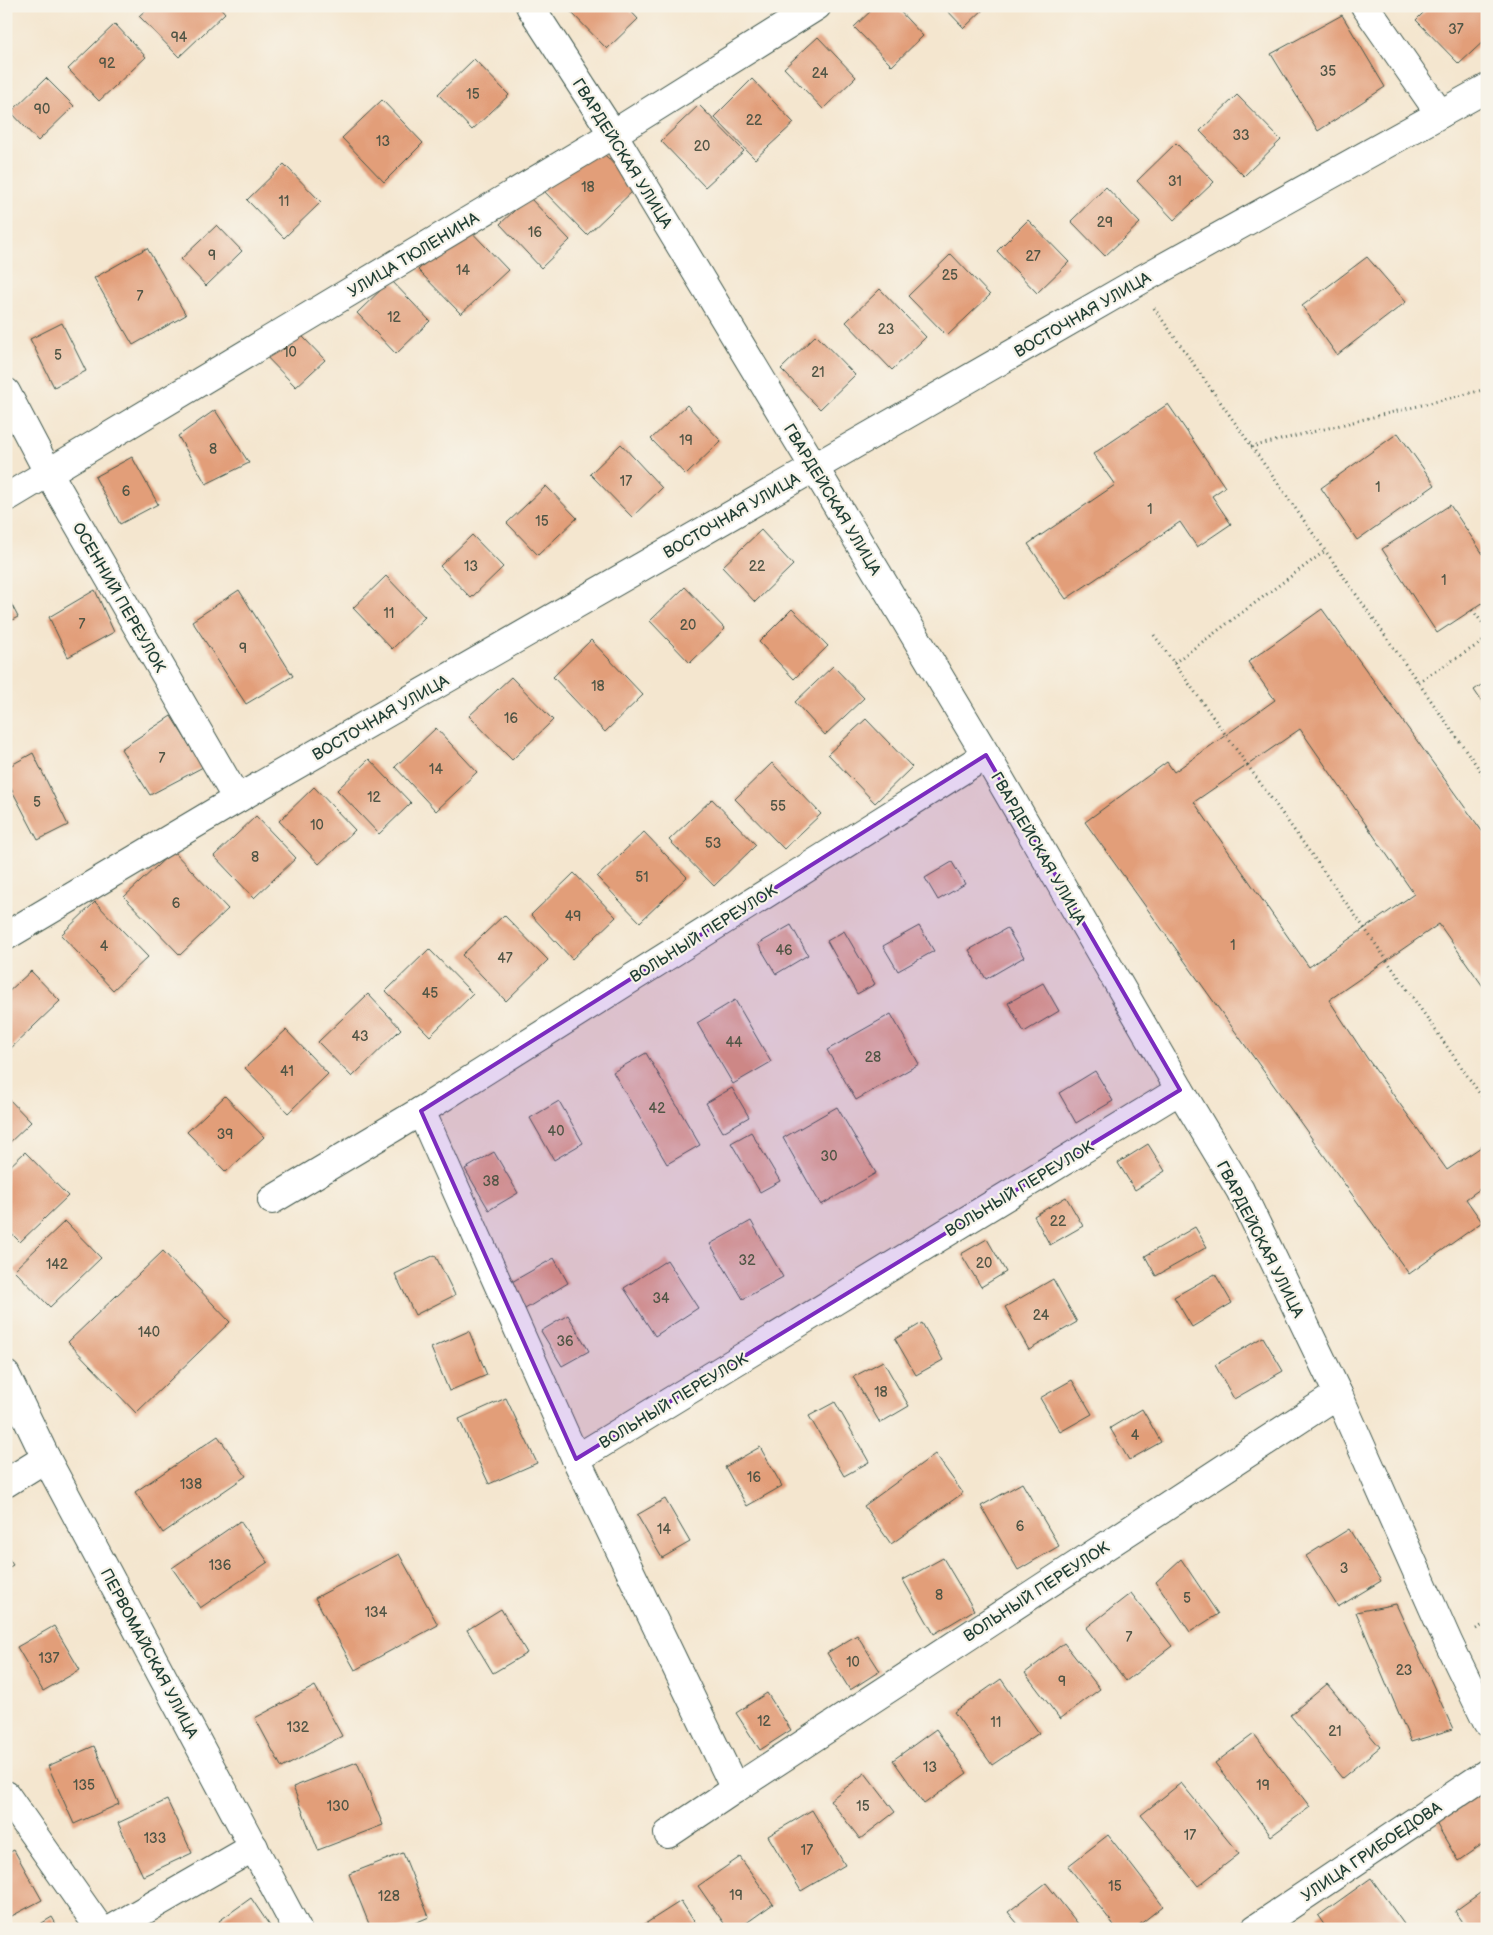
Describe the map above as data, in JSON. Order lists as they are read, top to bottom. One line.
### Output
{"streets":{"street":["ГВАРДЕЙСКАЯ УЛИЦА","УЛИЦА ТЮЛЕНИНА","ВОСТОЧНАЯ УЛИЦА","ОСЕННИЙ ПЕРЕУЛОК","ВОЛЬНЫЙ ПЕРЕУЛОК","ПЕРВОМАЙСКАЯ УЛИЦА","УЛИЦА ГРИБОЕДОВА"]},"crossings":[["ГВАРДЕЙСКАЯ УЛИЦА","УЛИЦА ТЮЛЕНИНА"],["ГВАРДЕЙСКАЯ УЛИЦА","ВОСТОЧНАЯ УЛИЦА"],["ГВАРДЕЙСКАЯ УЛИЦА","ВОЛЬНЫЙ ПЕРЕУЛОК"],["УЛИЦА ТЮЛЕНИНА","ОСЕННИЙ ПЕРЕУЛОК"],["ВОСТОЧНАЯ УЛИЦА","ОСЕННИЙ ПЕРЕУЛОК"]],"house_numbers":["37","94","92","35","24","15","90","22","33","13","20","31","18","11","29","16","9","27","14","25","7","12","23","10","5","21","19","8","17","1","6","1","15","13","22","1","11","7","20","9","18","16","7","14","12","5","55","10","53","8","51","6","49","1","4","46","47","45","43","44","28","41","42","40","39","30","38","22","32","20","142","34","24","140","36","18","4","16","138","6","14","136","3","8","5","134","7","137","10","23","9","12","11","132","21","13","135","19","130","15","17","133","17","15","19","128"]}
